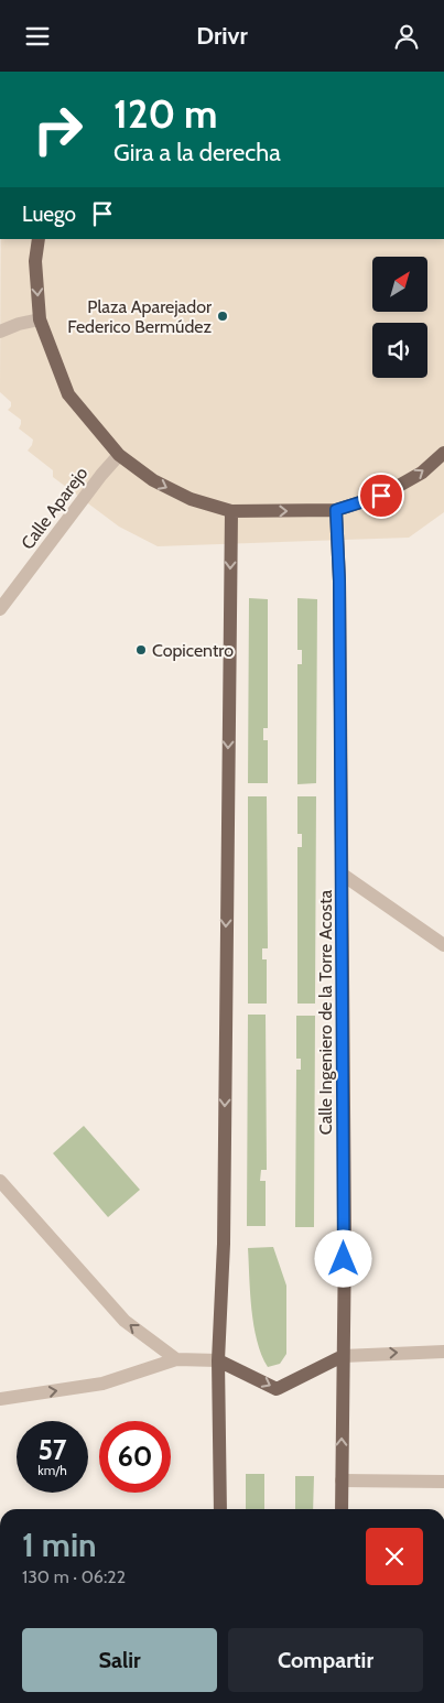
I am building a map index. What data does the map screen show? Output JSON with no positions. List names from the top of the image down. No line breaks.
{"streets":{"main road":["Calle Ingeniero de la Torre Acosta"],"street":["Calle Aparejo"]},"places":["Plaza Aparejador Federico Bermúdez","Copicentro"],"north":"top right","page":{"header":"Drivr","turn":["120 m","Gira a la derecha"],"then":"Luego","speed":"57 km/h","limit":"60","heading":["1 min","130 m · 06:22"],"buttons":["Salir","Compartir"]}}
